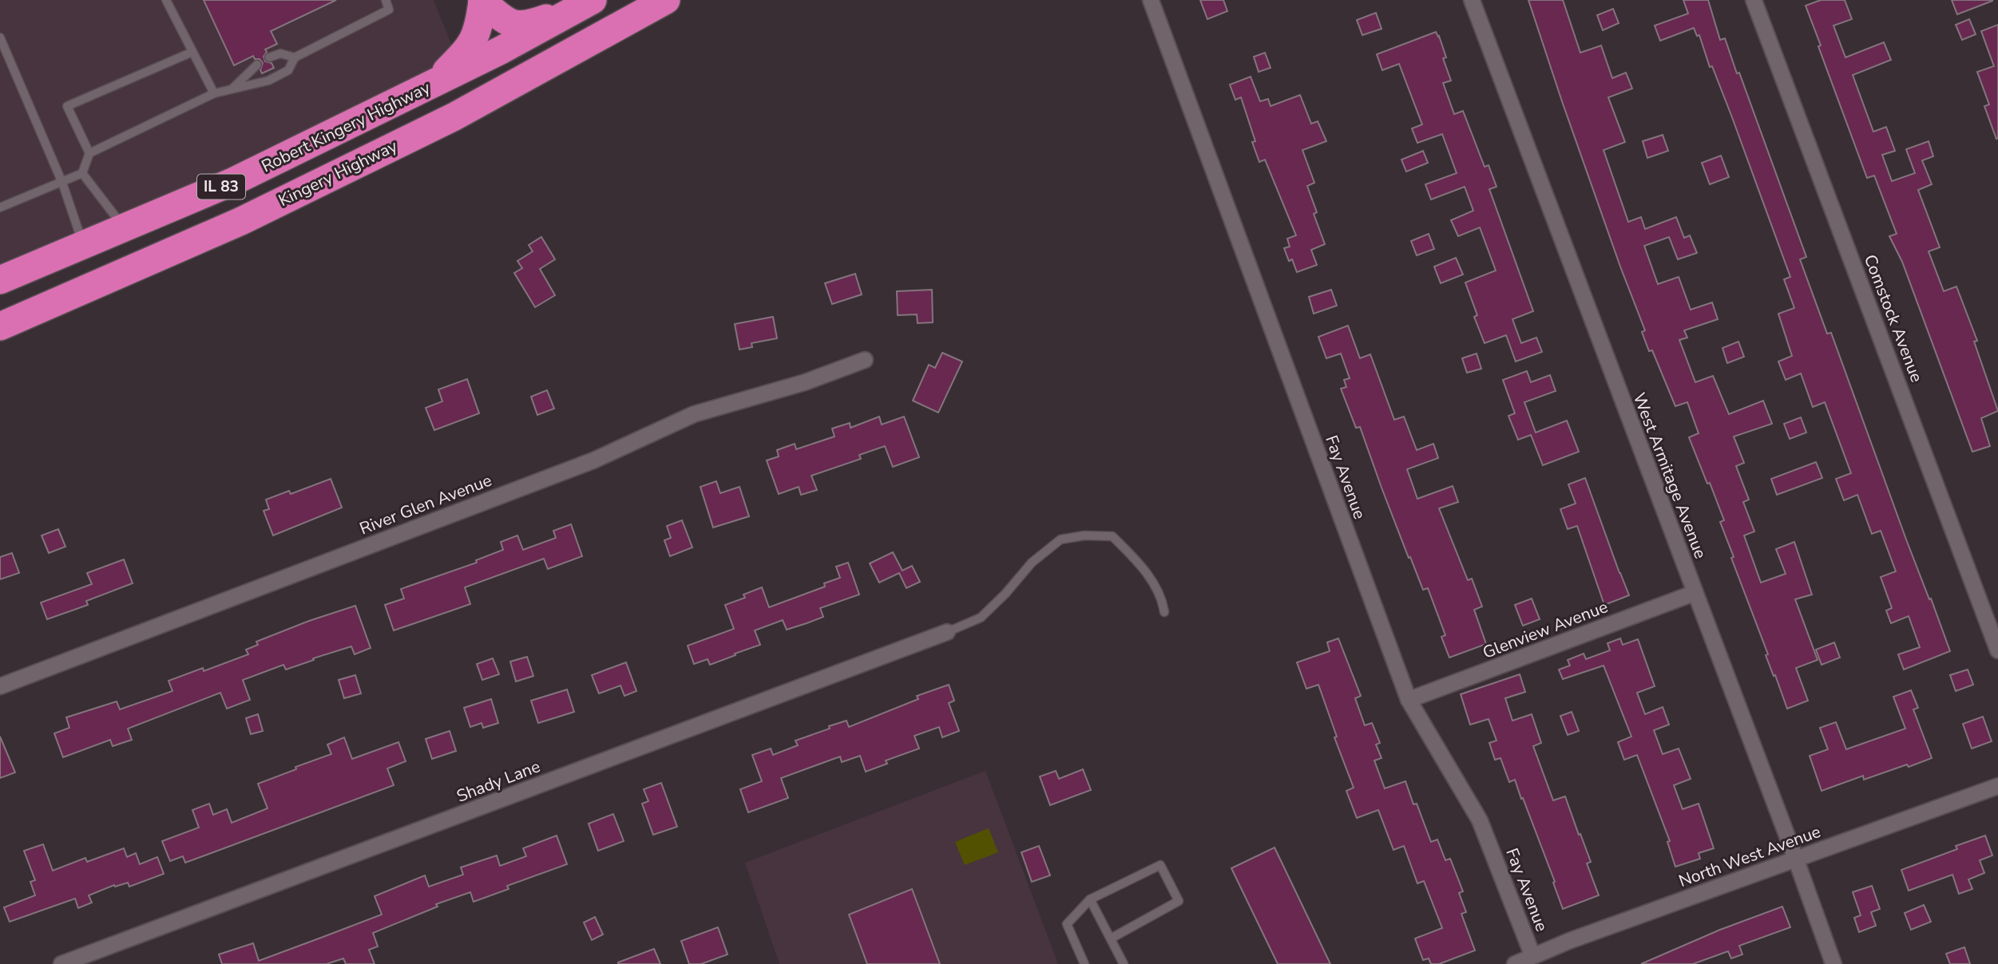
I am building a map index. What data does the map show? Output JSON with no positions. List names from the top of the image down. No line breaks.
{"streets":{"highway":["Robert Kingery Highway","Kingery Highway","IL 83"],"street":["Comstock Avenue","West Armitage Avenue","Fay Avenue","River Glen Avenue","Glenview Avenue","Shady Lane","North West Avenue"]},"crossings":[["West Armitage Avenue","Glenview Avenue"],["West Armitage Avenue","North West Avenue"],["Fay Avenue","Glenview Avenue"],["Fay Avenue","North West Avenue"]]}
